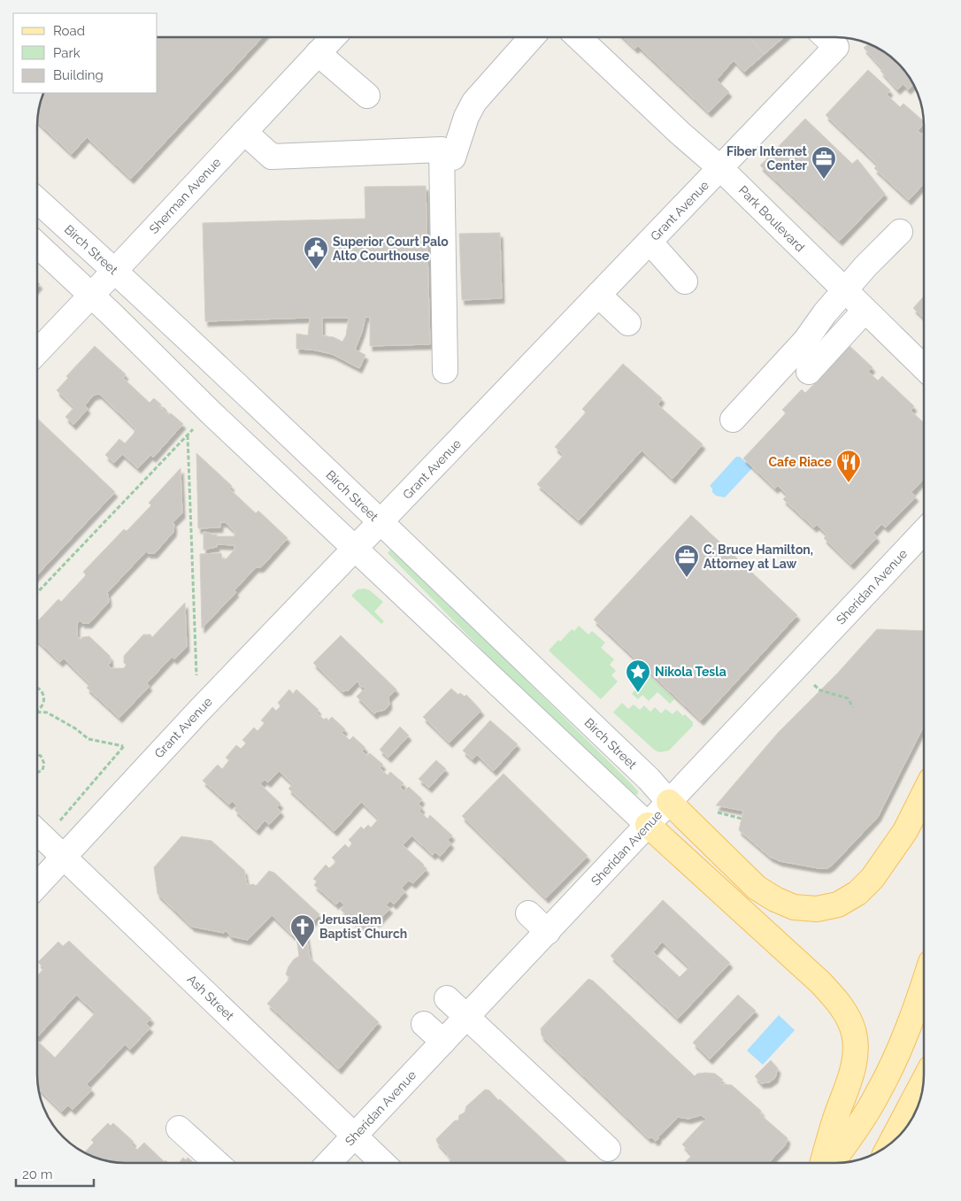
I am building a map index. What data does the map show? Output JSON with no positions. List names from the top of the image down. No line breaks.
{"streets":{"street":["Sherman Avenue","Grant Avenue","Park Boulevard","Birch Street","Sheridan Avenue","Ash Street"]},"crossings":[["Sherman Avenue","Birch Street"],["Grant Avenue","Park Boulevard"],["Grant Avenue","Birch Street"],["Grant Avenue","Ash Street"],["Birch Street","Sheridan Avenue"],["Sheridan Avenue","Ash Street"]],"places":{"office":["Fiber Internet Center","C. Bruce Hamilton, Attorney at Law"],"public building":["Superior Court Palo Alto Courthouse"],"restaurant":["Cafe Riace"],"place":["Nikola Tesla"],"church":["Jerusalem Baptist Church"]},"legend":["Road","Park","Building"],"scale_bar":"20 m"}
